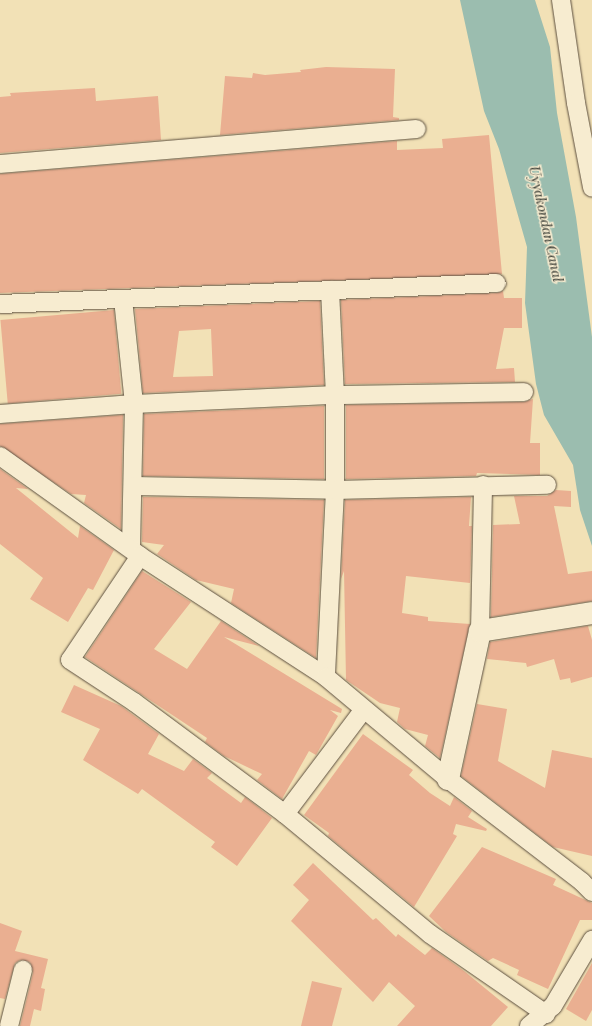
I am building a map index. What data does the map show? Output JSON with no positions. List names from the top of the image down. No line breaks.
{"water":["Uyyakondan Canal"]}
